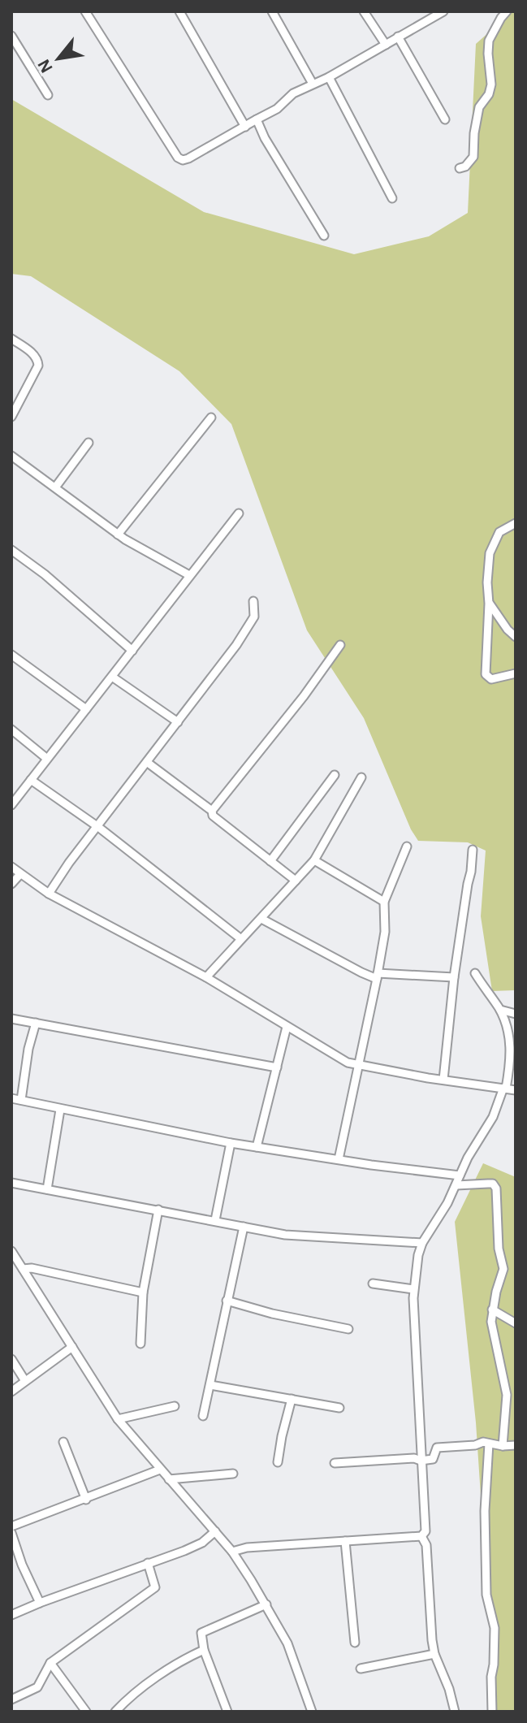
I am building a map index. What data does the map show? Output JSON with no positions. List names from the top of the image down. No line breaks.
{"north":"bottom left"}
